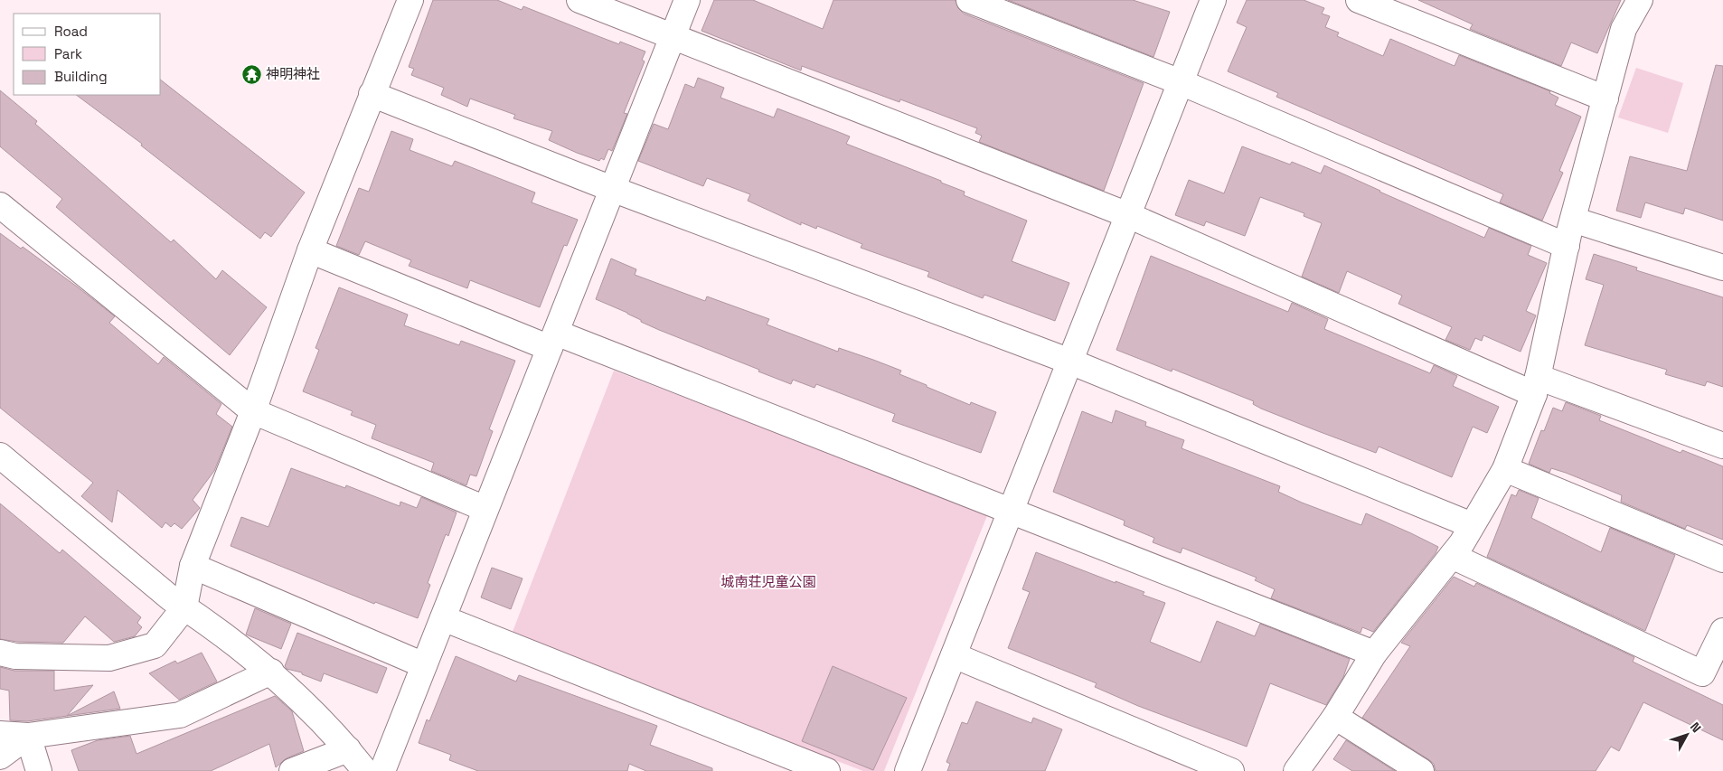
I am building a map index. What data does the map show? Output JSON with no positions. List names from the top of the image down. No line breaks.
{"parks":["城南荘児童公園"],"places":{"temple":["神明神社"]},"legend":["Road","Park","Building"],"north":"top right"}
